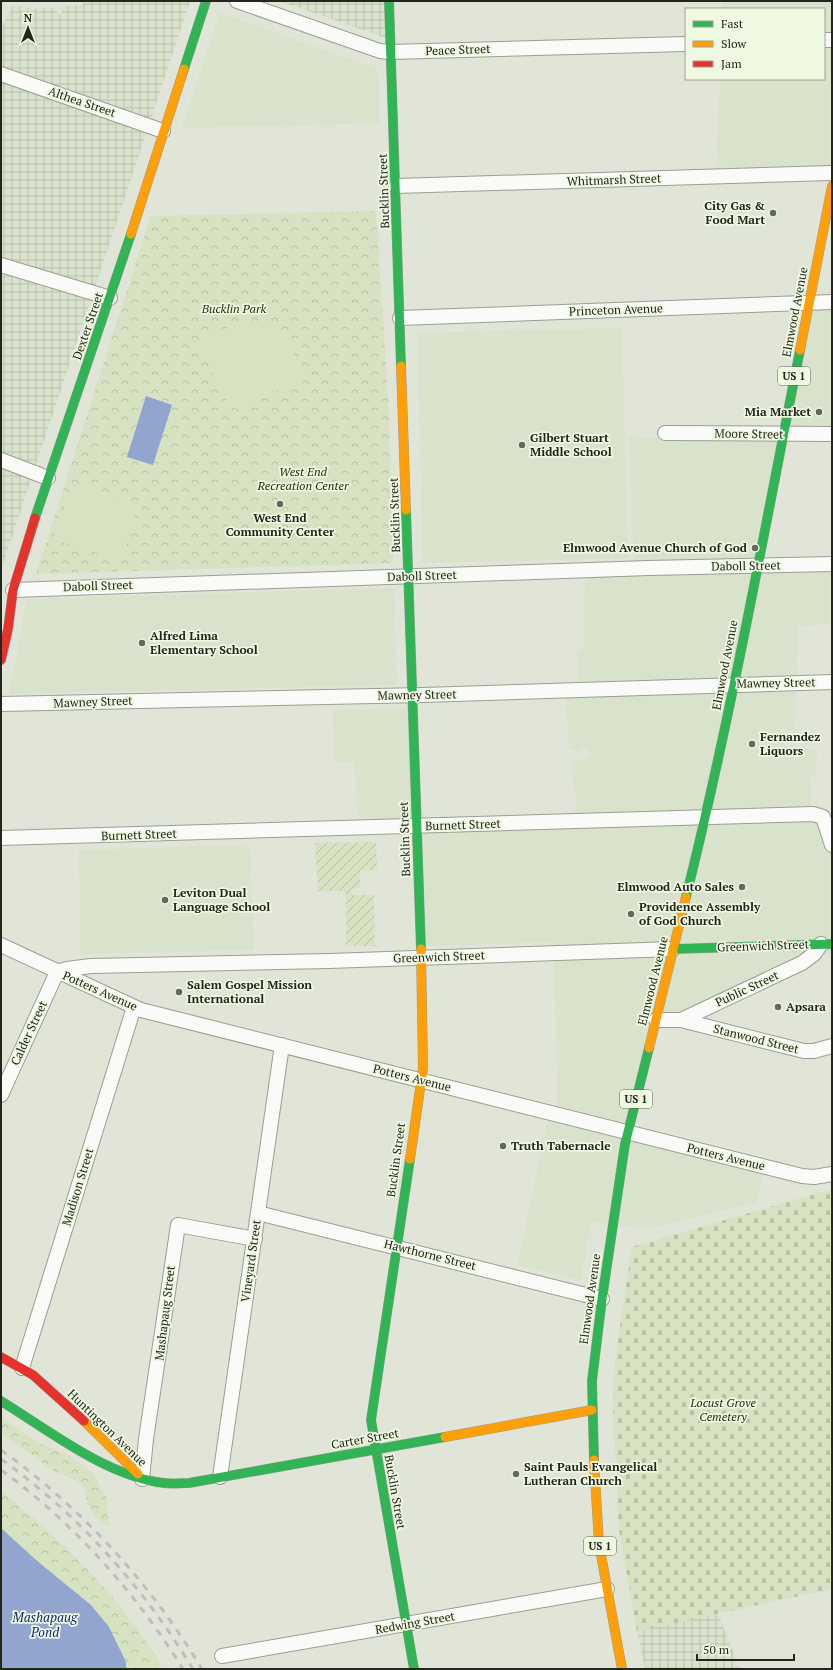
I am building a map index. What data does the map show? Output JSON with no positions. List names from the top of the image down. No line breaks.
{"streets":{"main road":["Bucklin Street","Elmwood Avenue","Dexter Street","US 1","Greenwich Street","Huntington Avenue","Carter Street"],"street":["Peace Street","Althea Street","Whitmarsh Street","Princeton Avenue","Moore Street","Daboll Street","Mawney Street","Burnett Street","Public Street","Potters Avenue","Calder Street","Stanwood Street","Madison Street","Hawthorne Street","Vineyard Street","Mashapaug Street","Redwing Street"]},"crossings":[["Peace Street","Bucklin Street"],["Althea Street","Dexter Street"],["Whitmarsh Street","Bucklin Street"],["Bucklin Street","Princeton Avenue"],["Bucklin Street","Daboll Street"],["Bucklin Street","Mawney Street"],["Bucklin Street","Burnett Street"],["Bucklin Street","Greenwich Street"],["Bucklin Street","Potters Avenue"],["Bucklin Street","Hawthorne Street"],["Bucklin Street","Carter Street"],["Bucklin Street","Redwing Street"],["Princeton Avenue","Elmwood Avenue"],["Elmwood Avenue","Moore Street"],["Elmwood Avenue","Daboll Street"],["Elmwood Avenue","Mawney Street"],["Elmwood Avenue","Burnett Street"],["Elmwood Avenue","Greenwich Street"],["Elmwood Avenue","Public Street"],["Elmwood Avenue","Potters Avenue"],["Elmwood Avenue","Hawthorne Street"],["Elmwood Avenue","Carter Street"],["Elmwood Avenue","Redwing Street"],["Dexter Street","Daboll Street"],["Greenwich Street","Public Street"],["Greenwich Street","Potters Avenue"],["Greenwich Street","Calder Street"],["Public Street","Stanwood Street"],["Potters Avenue","Calder Street"],["Potters Avenue","Madison Street"],["Potters Avenue","Vineyard Street"],["Madison Street","Huntington Avenue"],["Hawthorne Street","Vineyard Street"],["Vineyard Street","Mashapaug Street"],["Vineyard Street","Carter Street"],["Mashapaug Street","Huntington Avenue"],["Mashapaug Street","Carter Street"],["Huntington Avenue","Carter Street"]],"water":["Mashapaug Pond"],"parks":["Bucklin Park","West End Recreation Center","Locust Grove Cemetery"],"places":["City Gas & Food Mart","Mia Market","Gilbert Stuart Middle School","West End Community Center","Elmwood Avenue Church of God","Alfred Lima Elementary School","Fernandez Liquors","Elmwood Auto Sales","Leviton Dual Language School","Providence Assembly of God Church","Salem Gospel Mission International","Apsara","Truth Tabernacle","Saint Pauls Evangelical Lutheran Church"],"legend":["Fast","Slow","Jam"],"scale_bar":"50 m","north":"top"}
